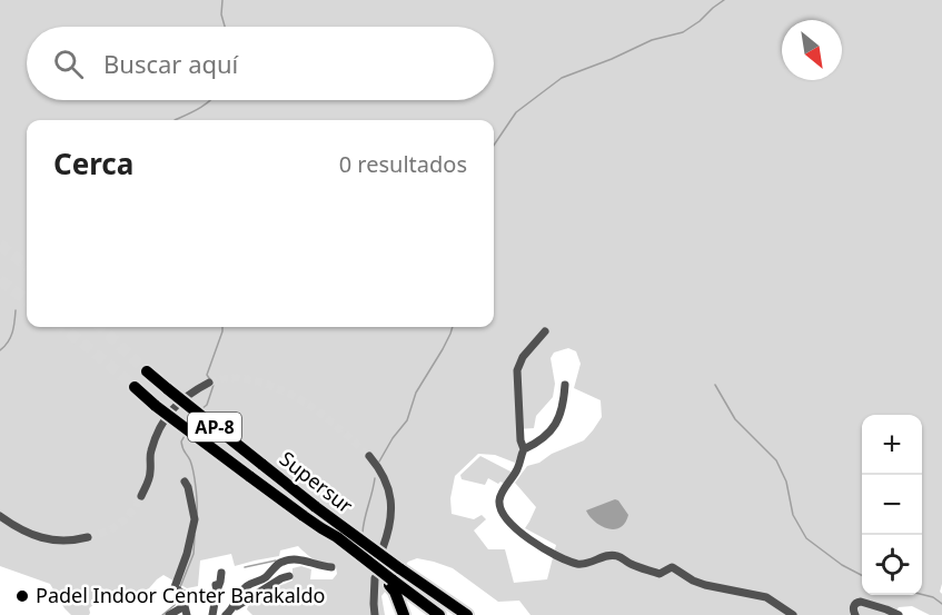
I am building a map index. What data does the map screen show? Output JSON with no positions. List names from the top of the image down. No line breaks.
{"streets":{"highway":["AP-8","Supersur"]},"crossings":[["AP-8","Supersur"]],"places":["Padel Indoor Center Barakaldo"],"north":"bottom right","page":{"search":"Buscar aquí","heading":["Cerca","0 resultados"],"map_buttons":["+","−"]}}
